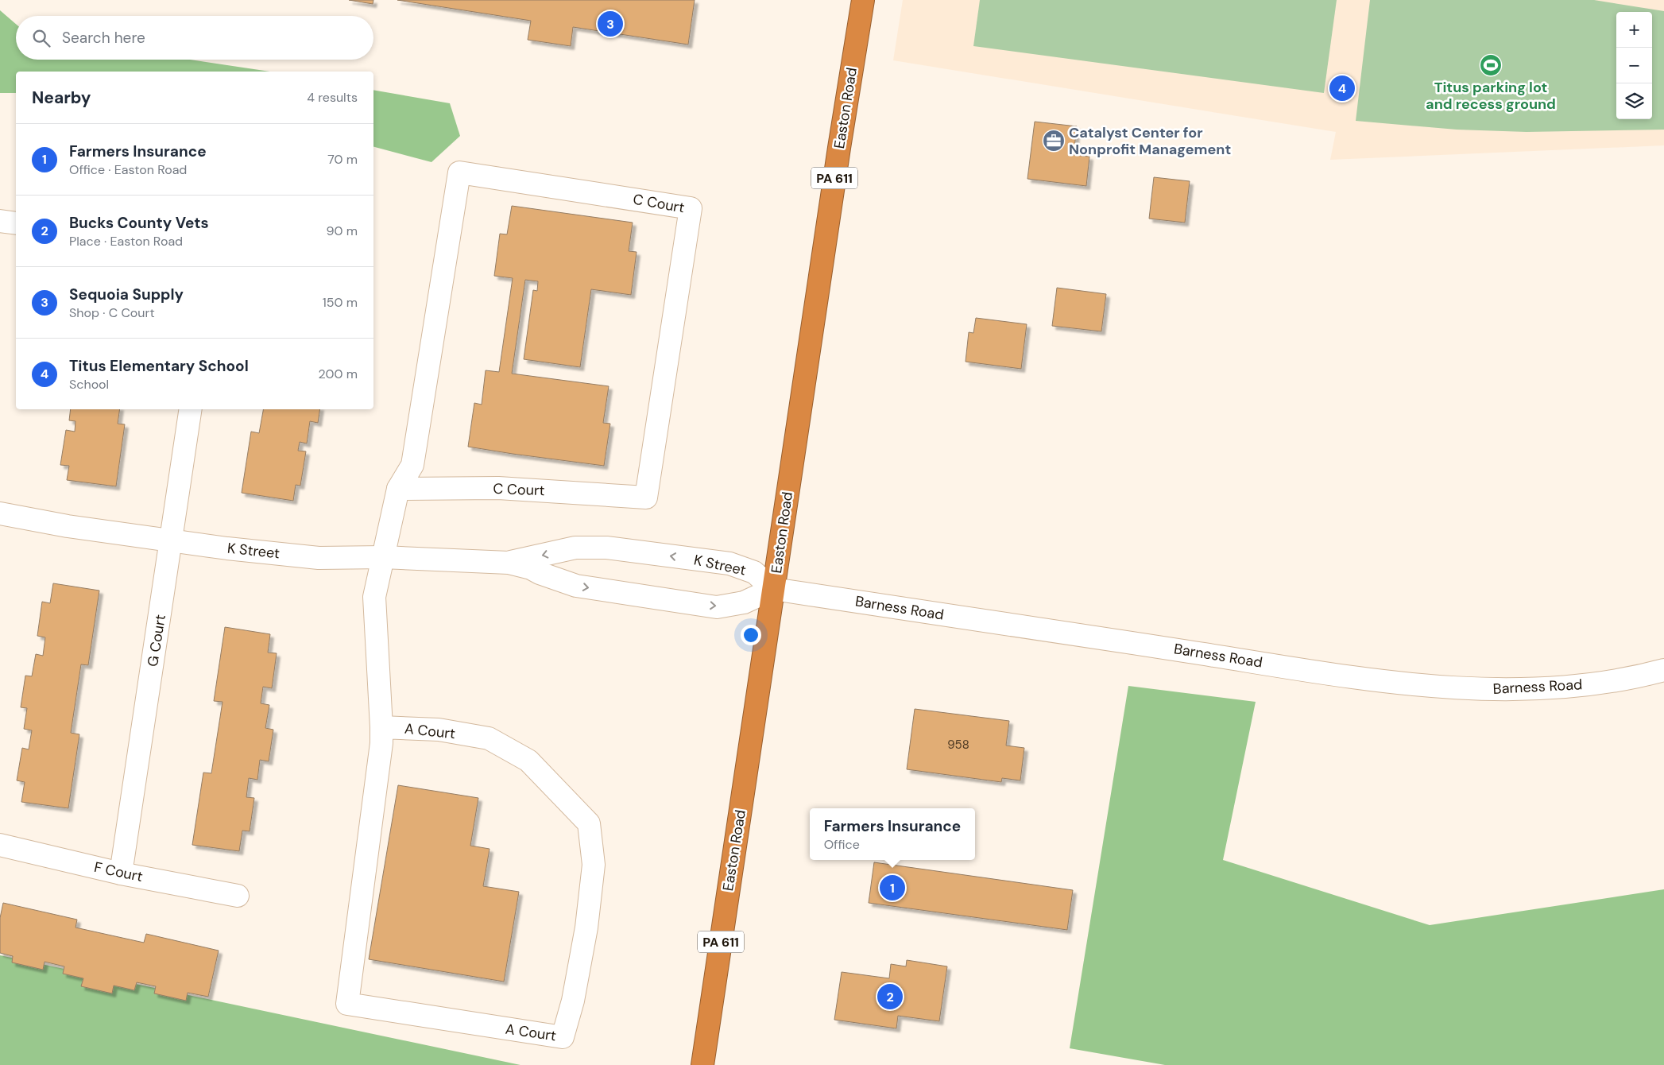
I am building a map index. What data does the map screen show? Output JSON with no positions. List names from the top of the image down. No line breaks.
{"streets":{"highway":["Easton Road","PA 611"],"street":["C Court","K Street","Barness Road","G Court","A Court","F Court"]},"crossings":[["Easton Road","K Street"],["Easton Road","Barness Road"],["C Court","K Street"],["C Court","A Court"],["K Street","Barness Road"],["K Street","G Court"],["K Street","A Court"],["G Court","F Court"]],"places":{"sports":["Titus parking lot and recess ground"],"office":["Catalyst Center for Nonprofit Management"]},"house_numbers":["958"],"page":{"pins":["3","4","1","2"],"map_buttons":["+","−"],"search":"Search here","heading":["Nearby","4 results"],"list":[{"mark":"1","name":"Farmers Insurance","note":"Office · Easton Road","value":"70 m"},{"mark":"2","name":"Bucks County Vets","note":"Place · Easton Road","value":"90 m"},{"mark":"3","name":"Sequoia Supply","note":"Shop · C Court","value":"150 m"},{"mark":"4","name":"Titus Elementary School","note":"School","value":"200 m"}],"popup":["Farmers Insurance","Office"]}}
